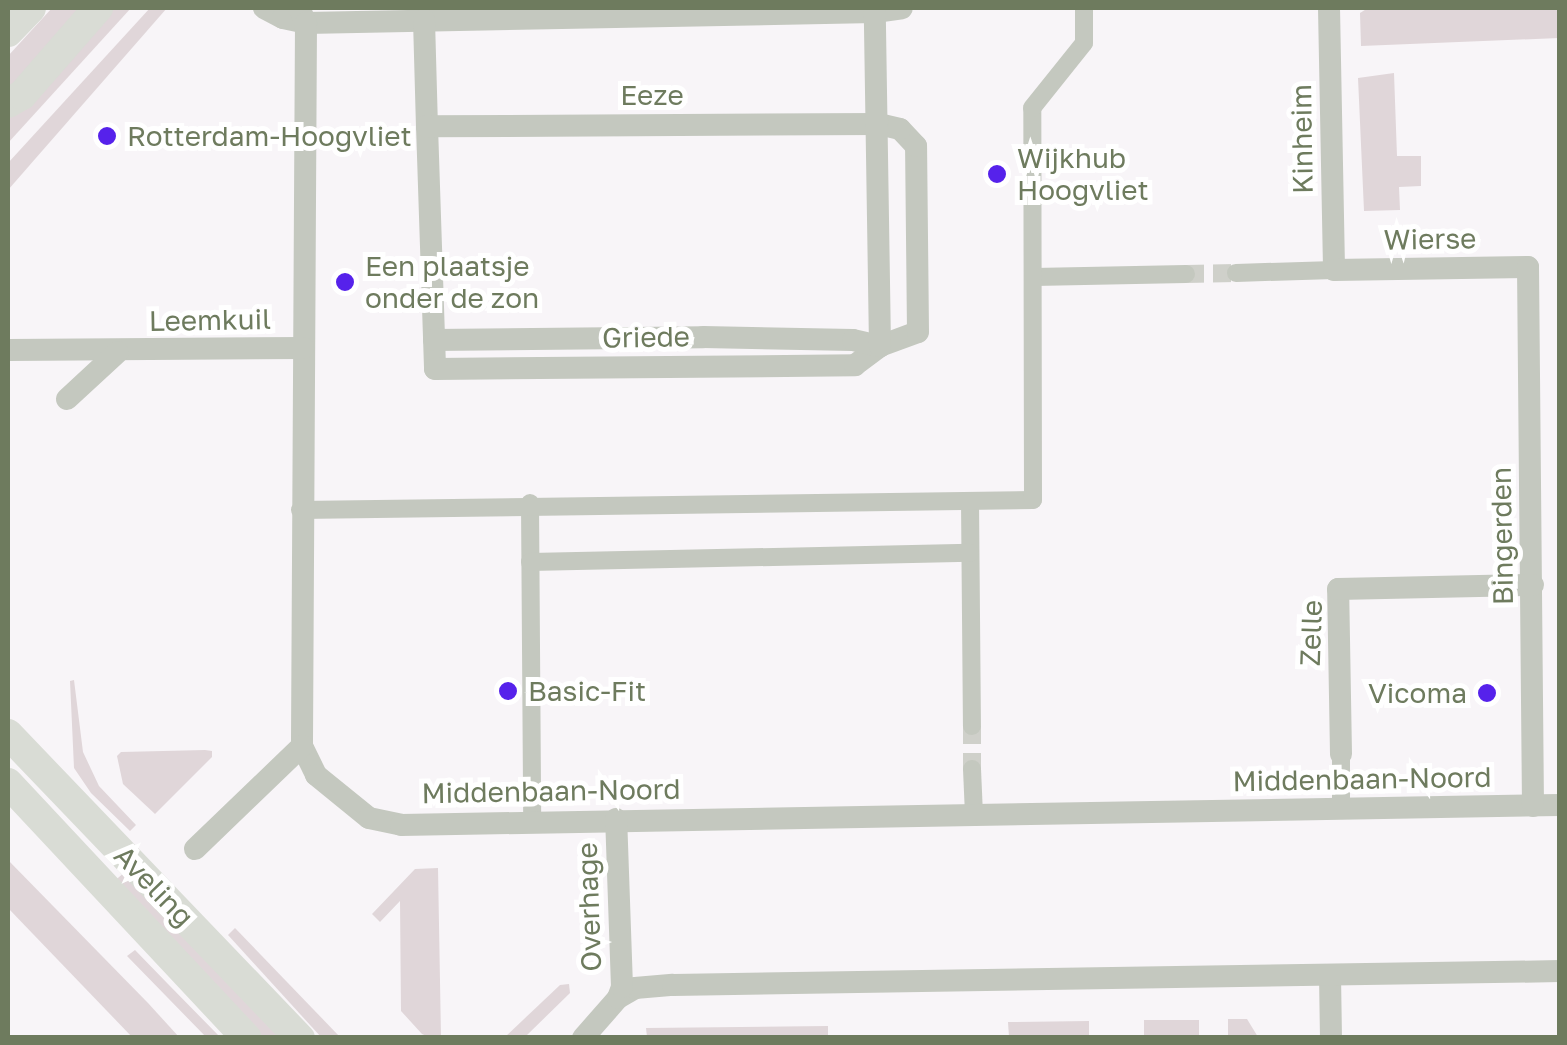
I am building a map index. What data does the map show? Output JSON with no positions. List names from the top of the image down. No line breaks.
{"streets":{"main road":["Aveling"],"street":["Eeze","Kinheim","Wierse","Leemkuil","Griede","Bingerden","Zelle","Middenbaan-Noord","Overhage"]},"crossings":[["Eeze","Griede"],["Kinheim","Wierse"],["Wierse","Bingerden"],["Bingerden","Zelle"],["Bingerden","Middenbaan-Noord"],["Zelle","Middenbaan-Noord"],["Middenbaan-Noord","Overhage"]],"places":["Rotterdam-Hoogvliet","Wijkhub Hoogvliet","Een plaatsje onder de zon","Basic-Fit","Vicoma"]}
